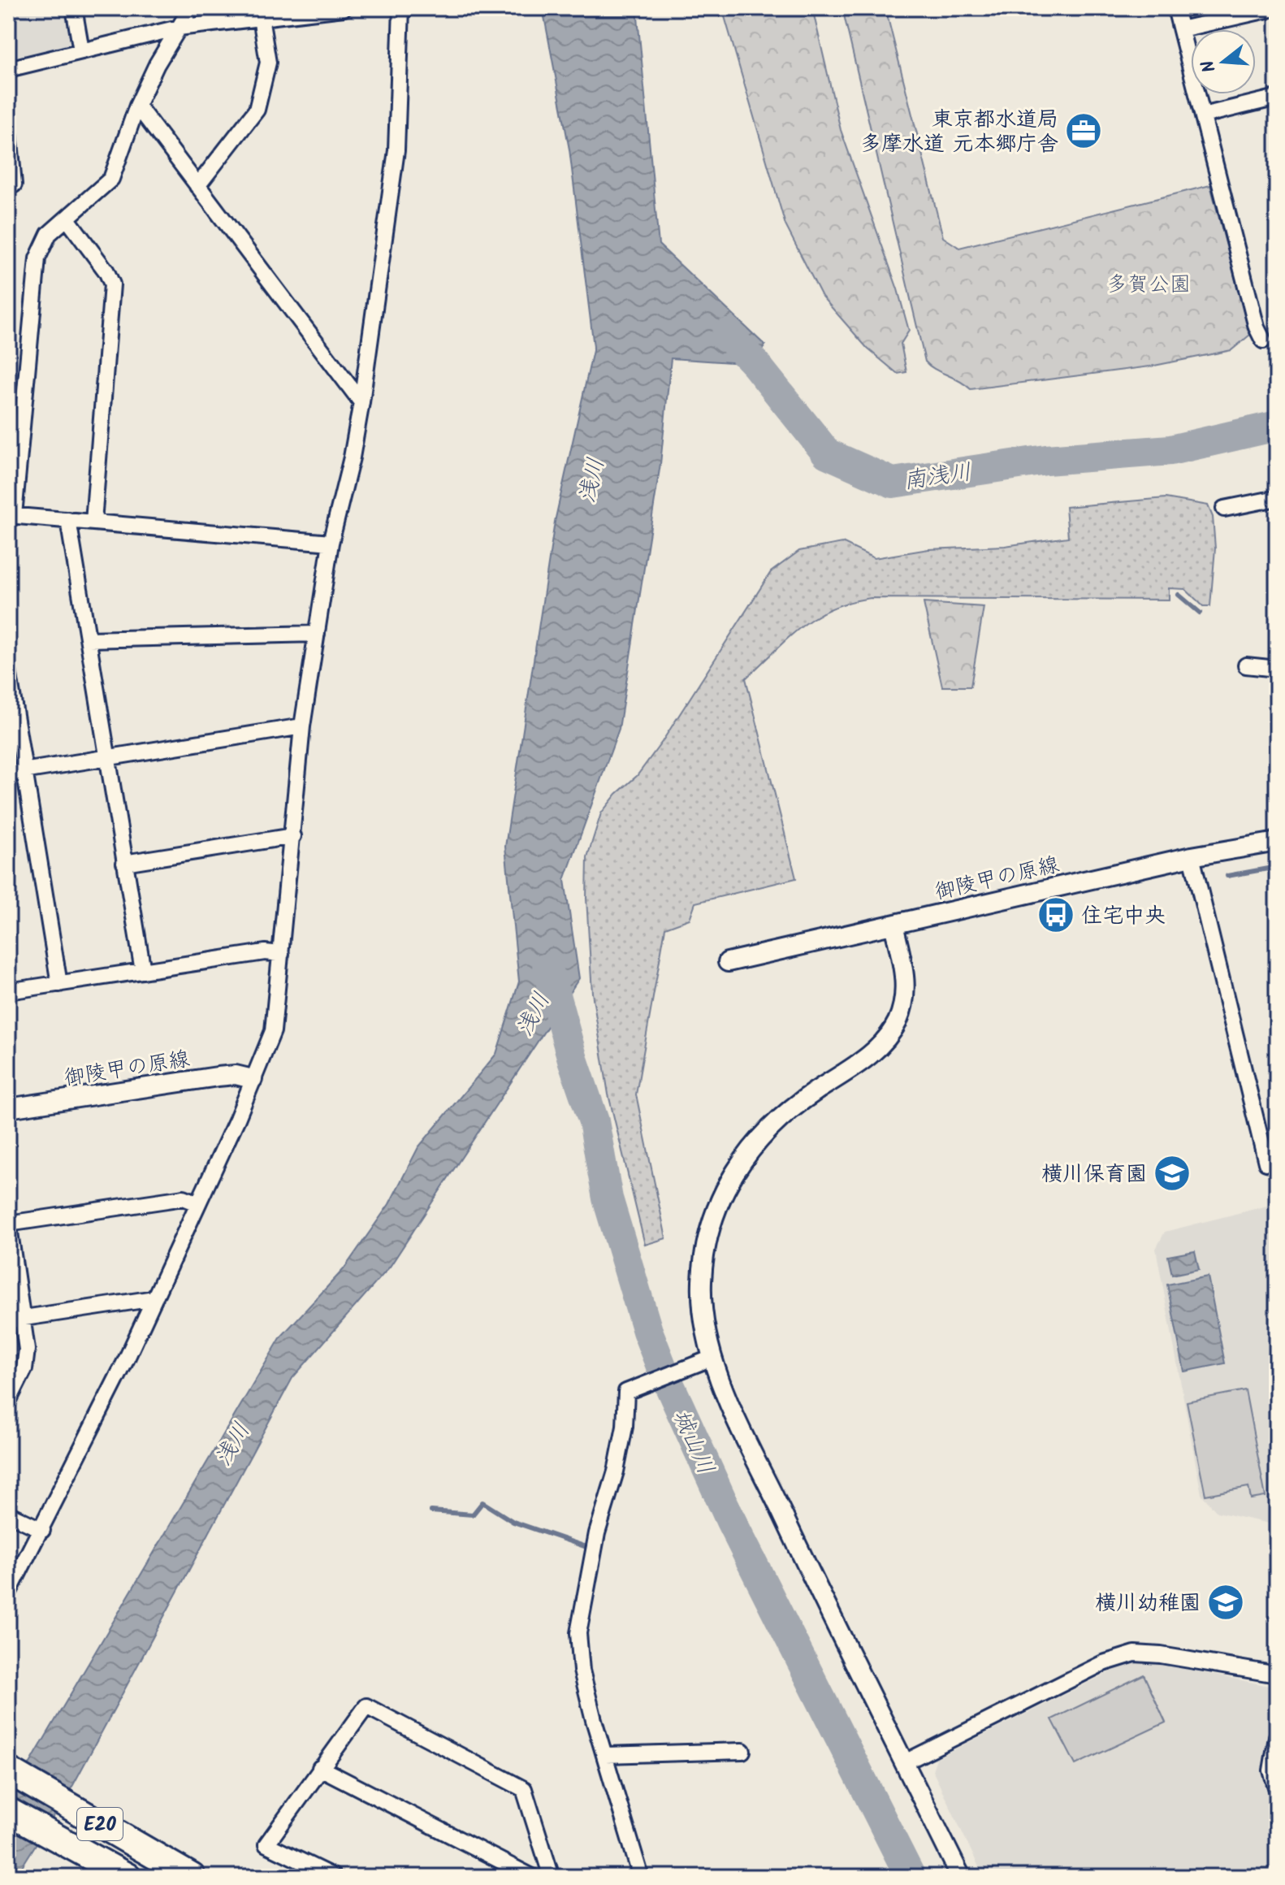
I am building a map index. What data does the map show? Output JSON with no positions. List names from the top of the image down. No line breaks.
{"streets":{"highway":["E20"],"street":["御陵甲の原線"]},"water":["南浅川","浅川","城山川"],"parks":["多賀公園"],"places":{"office":["東京都水道局 多摩水道 元本郷庁舎"],"bus stop":["住宅中央"],"school or university":["横川保育園","横川幼稚園"]},"north":"left"}
